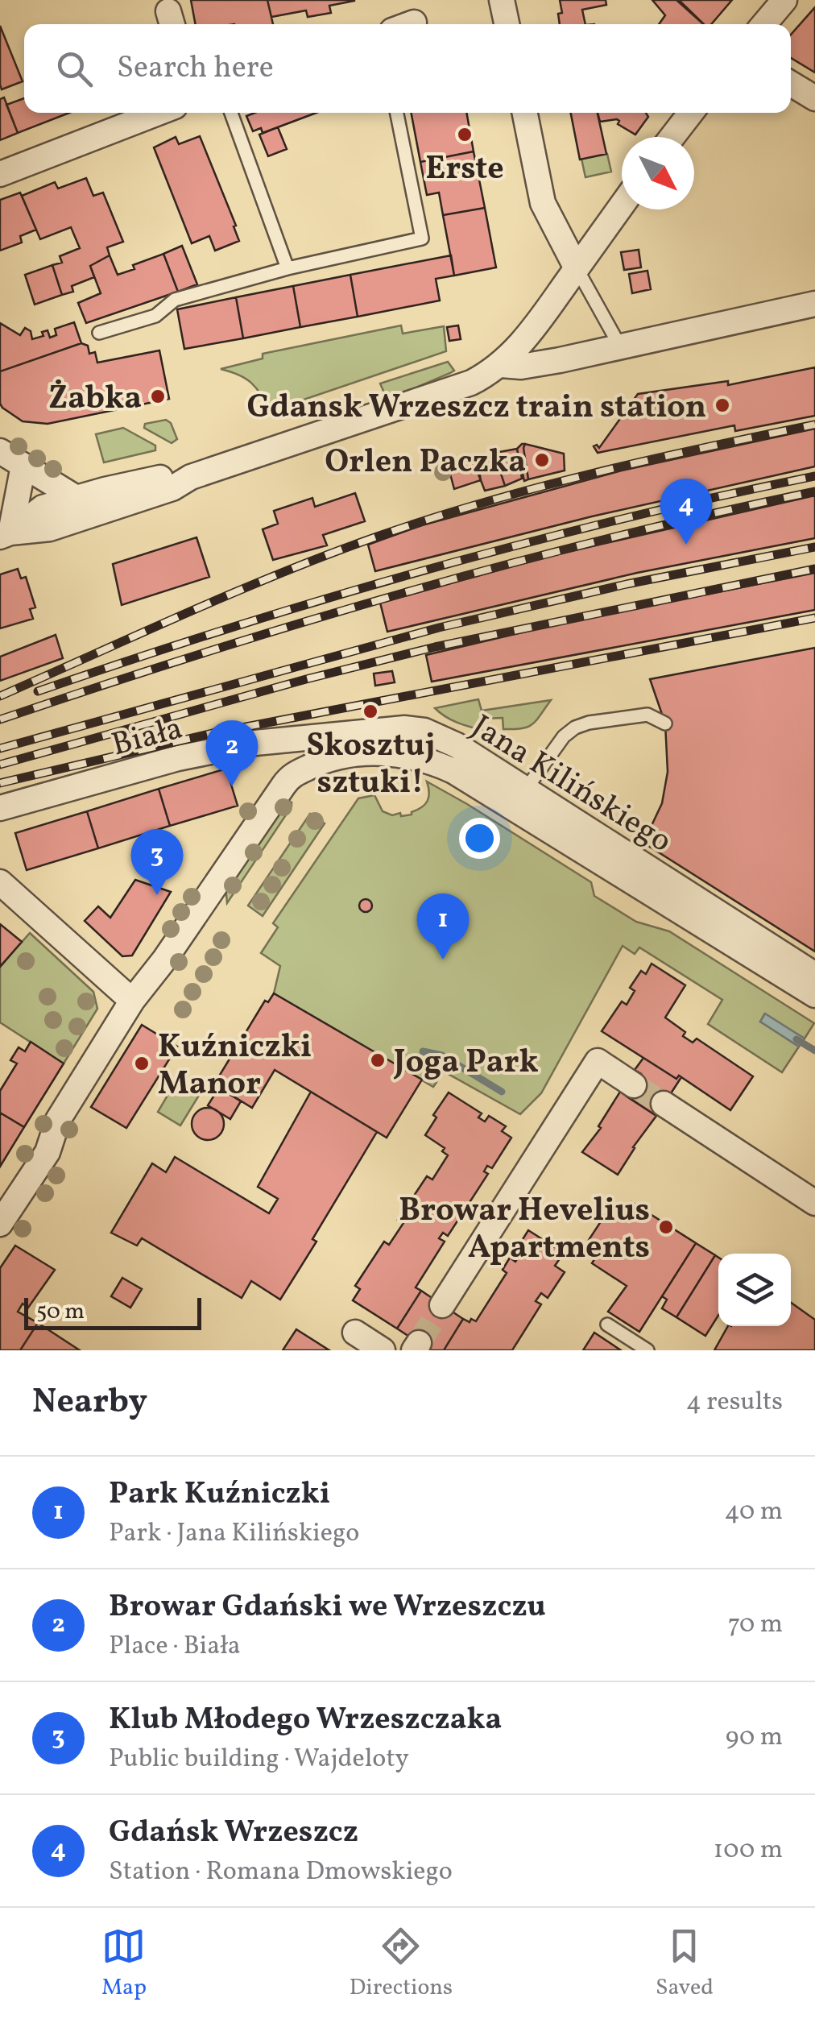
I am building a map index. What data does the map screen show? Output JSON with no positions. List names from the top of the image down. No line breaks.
{"streets":{"street":["Biała","Jana Kilińskiego"]},"crossings":[["Biała","Jana Kilińskiego"]],"places":["Erste","Żabka","Gdansk Wrzeszcz train station","Orlen Paczka","Skosztuj sztuki!","Joga Park","Kuźniczki Manor","Browar Hevelius Apartments"],"scale_bar":"50 m","north":"bottom right","page":{"search":"Search here","pins":["4","2","3","1"],"scale":"50 m","heading":["Nearby","4 results"],"list":[{"mark":"1","name":"Park Kuźniczki","note":"Park · Jana Kilińskiego","value":"40 m"},{"mark":"2","name":"Browar Gdański we Wrzeszczu","note":"Place · Biała","value":"70 m"},{"mark":"3","name":"Klub Młodego Wrzeszczaka","note":"Public building · Wajdeloty","value":"90 m"},{"mark":"4","name":"Gdańsk Wrzeszcz","note":"Station · Romana Dmowskiego","value":"100 m"}],"nav":["Map","Directions","Saved"]}}
